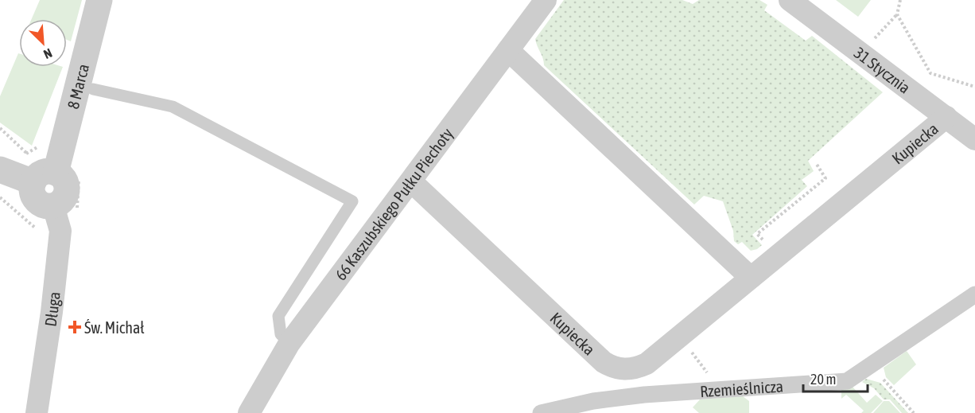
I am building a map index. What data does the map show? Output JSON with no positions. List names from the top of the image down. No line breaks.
{"streets":{"street":["31 Stycznia","8 Marca","Kupiecka","66 Kaszubskiego Pułku Piechoty","Długa","Rzemieślnicza"]},"crossings":[["31 Stycznia","Kupiecka"],["Kupiecka","66 Kaszubskiego Pułku Piechoty"]],"places":{"health":["Św. Michał"]},"scale_bar":"20 m","north":"bottom right"}
